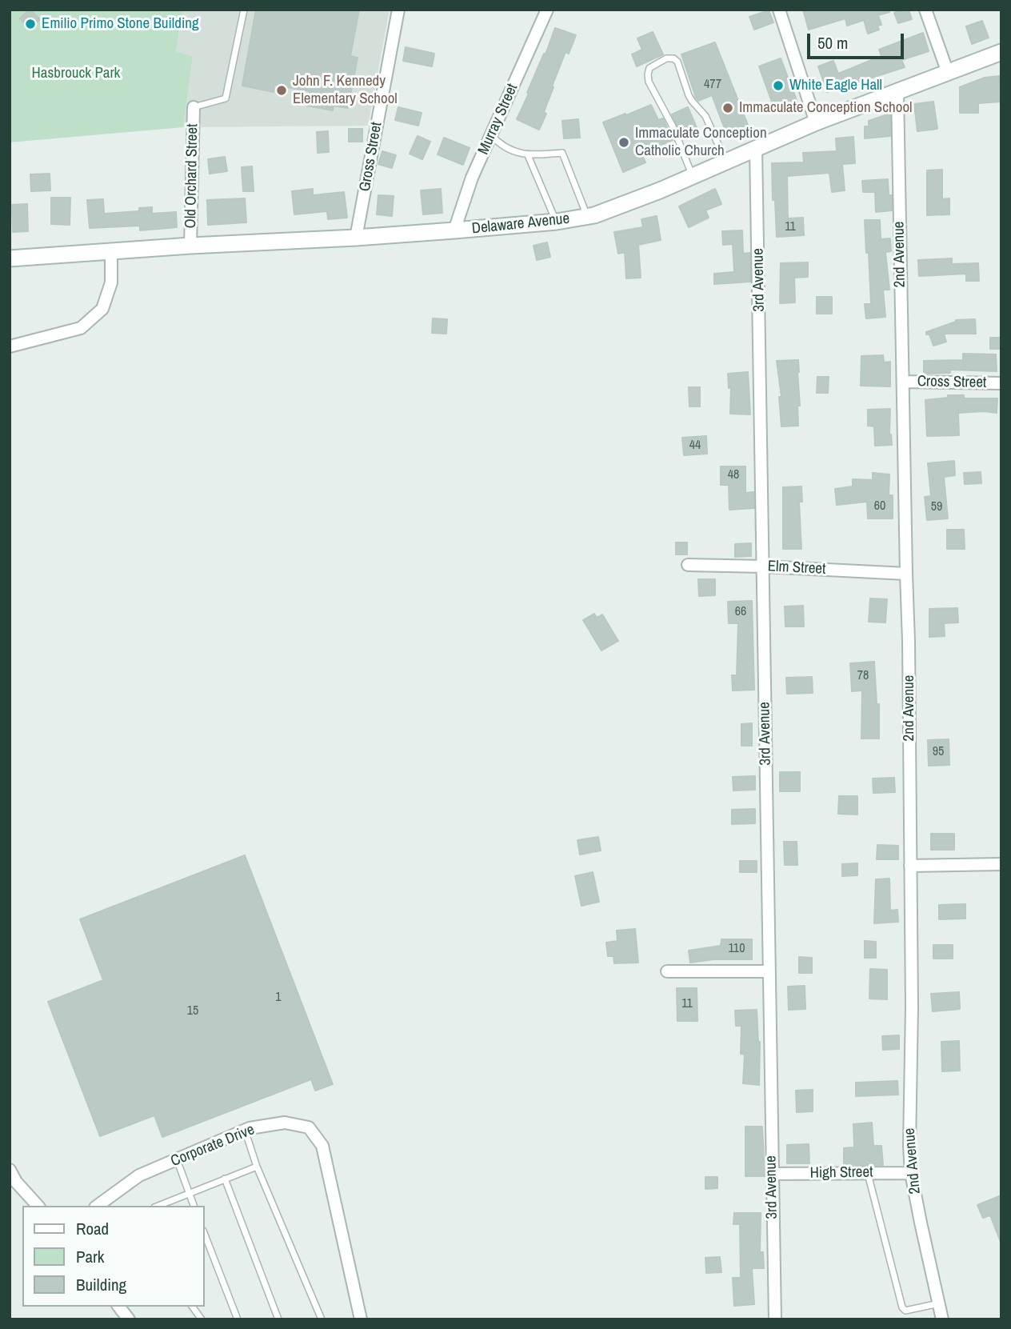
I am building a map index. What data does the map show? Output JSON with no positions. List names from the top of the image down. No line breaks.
{"streets":{"street":["Murray Street","Gross Street","Old Orchard Street","Delaware Avenue","2nd Avenue","3rd Avenue","Cross Street","Elm Street","Corporate Drive","High Street"]},"crossings":[["Murray Street","Delaware Avenue"],["Gross Street","Delaware Avenue"],["Old Orchard Street","Delaware Avenue"],["Delaware Avenue","2nd Avenue"],["Delaware Avenue","3rd Avenue"],["2nd Avenue","Cross Street"],["2nd Avenue","Elm Street"],["2nd Avenue","High Street"],["3rd Avenue","Elm Street"],["3rd Avenue","High Street"]],"parks":["Hasbrouck Park"],"places":["Emilio Primo Stone Building","White Eagle Hall","John F. Kennedy Elementary School","Immaculate Conception School","Immaculate Conception Catholic Church"],"house_numbers":["477","11","44","48","60","59","66","78","95","110","1","11","15"],"legend":["Road","Park","Building"],"scale_bar":"50 m"}
